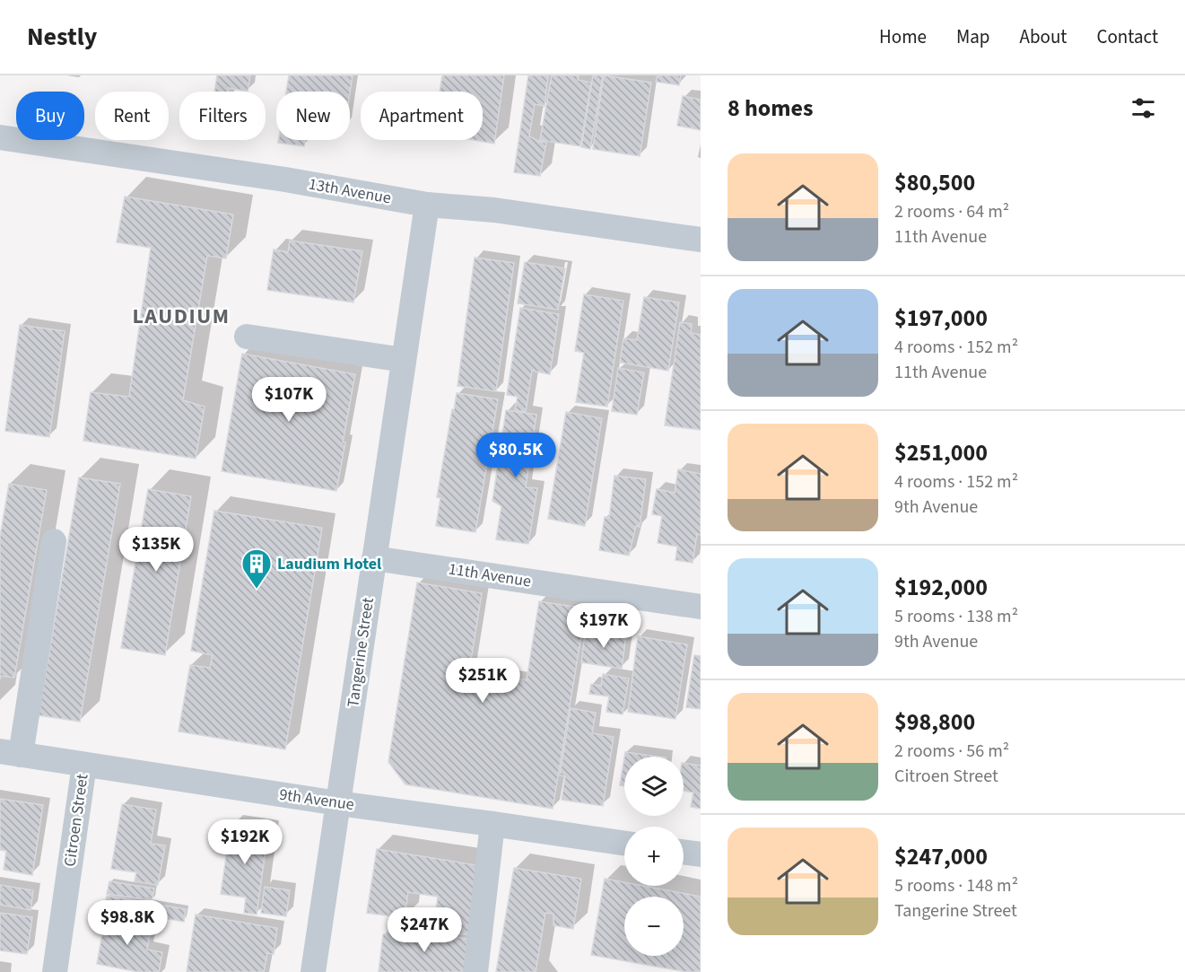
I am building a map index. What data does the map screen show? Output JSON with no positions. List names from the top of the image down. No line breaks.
{"streets":{"street":["13th Avenue","11th Avenue","Tangerine Street","9th Avenue","Citroen Street"]},"crossings":[["13th Avenue","Tangerine Street"],["11th Avenue","Tangerine Street"],["Tangerine Street","9th Avenue"],["9th Avenue","Citroen Street"]],"districts":["LAUDIUM"],"places":{"building":["Laudium Hotel"]},"page":{"header":"Nestly","nav":["Home","Map","About","Contact"],"heading":"8 homes","chip":["Buy","Rent","Filters","New","Apartment"],"list":[{"name":"$80,500","note":"2 rooms · 64 m² · 11th Avenue"},{"name":"$197,000","note":"4 rooms · 152 m² · 11th Avenue"},{"name":"$251,000","note":"4 rooms · 152 m² · 9th Avenue"},{"name":"$192,000","note":"5 rooms · 138 m² · 9th Avenue"},{"name":"$98,800","note":"2 rooms · 56 m² · Citroen Street"},{"name":"$247,000","note":"5 rooms · 148 m² · Tangerine Street"}],"price":["$107K","$80.5K","$135K","$197K","$251K","$192K","$98.8K","$247K"],"map_buttons":["+","−"]}}
